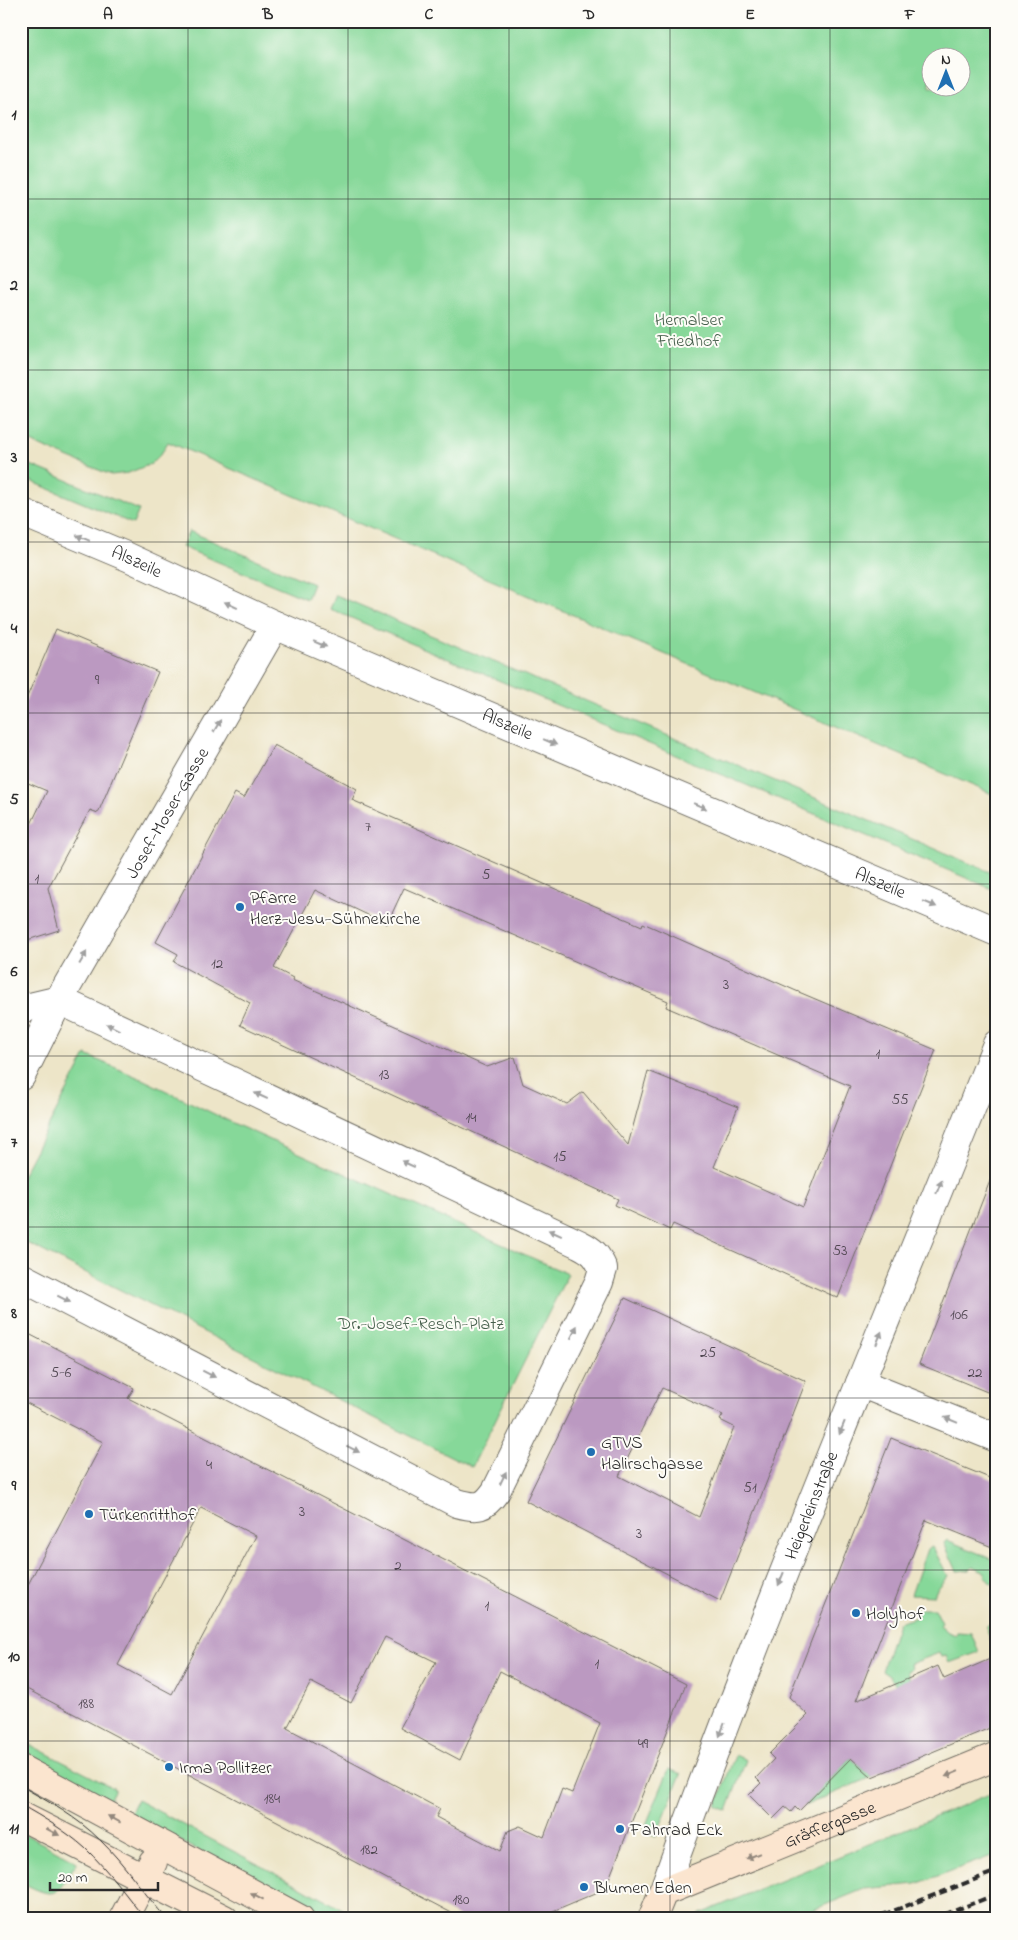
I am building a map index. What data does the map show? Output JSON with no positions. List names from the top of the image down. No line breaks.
{"streets":{"main road":["Heigerleinstraße","Gräffergasse"],"street":["Alszeile","Josef-Moser-Gasse"]},"crossings":[["Alszeile","Josef-Moser-Gasse"],["Heigerleinstraße","Gräffergasse"]],"one_way":["Josef-Moser-Gasse","Gräffergasse"],"parks":["Hernalser Friedhof","Dr.-Josef-Resch-Platz"],"places":["Pfarre Herz-Jesu-Sühnekirche","GTVS Halirschgasse","Türkenritthof","Holyhof","Irma Pollitzer","Fahrrad Eck","Blumen Eden"],"house_numbers":["9","7","5","1","12","3","1","13","55","14","15","53","106","25","5-6","22","4","51","3","3","2","1","1","188","49","184","182","180"],"scale_bar":"20 m","north":"top","grid":{"columns":["A","B","C","D","E","F"],"rows":["1","2","3","4","5","6","7","8","9","10","11"]}}
